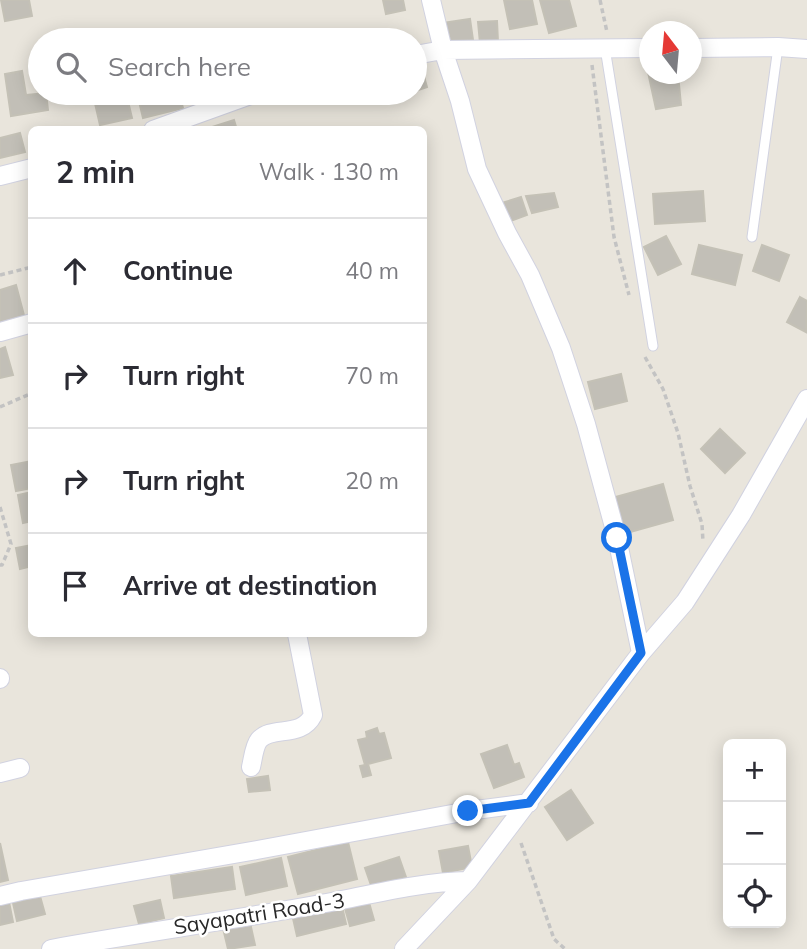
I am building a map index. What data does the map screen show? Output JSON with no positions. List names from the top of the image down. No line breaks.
{"streets":{"street":["Sayapatri Road-3"]},"north":"top","page":{"search":"Search here","heading":["2 min","Walk · 130 m"],"list":[["Continue","40 m"],["Turn right","70 m"],["Turn right","20 m"],"Arrive at destination"],"map_buttons":["+","−"]}}
